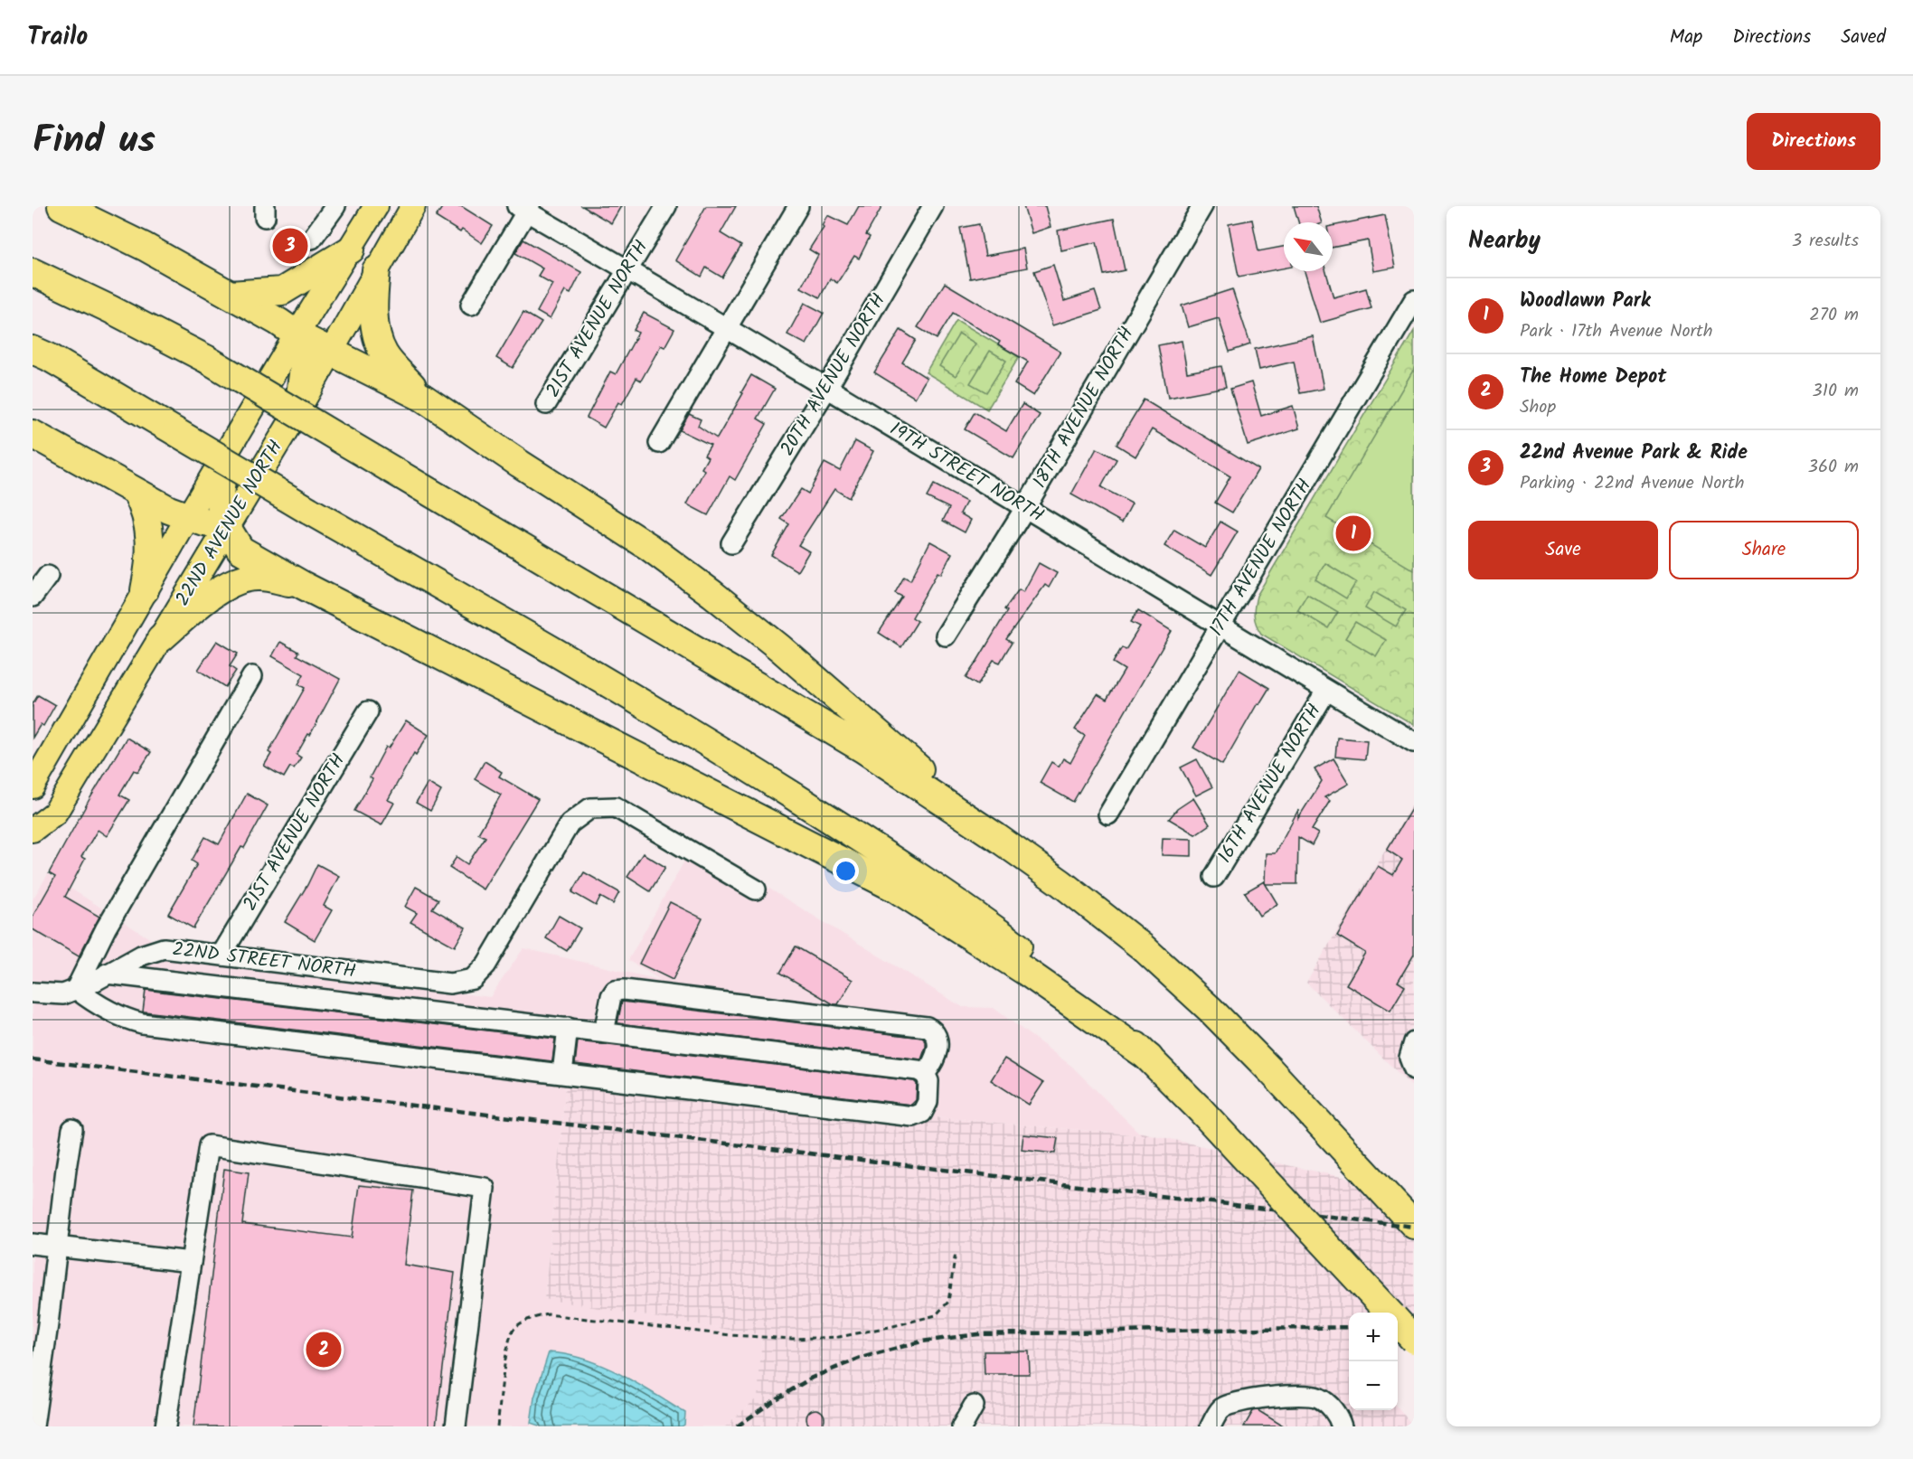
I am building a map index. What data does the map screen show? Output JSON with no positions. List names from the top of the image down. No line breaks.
{"streets":{"main road":["22ND AVENUE NORTH"],"street":["21ST AVENUE NORTH","20TH AVENUE NORTH","18TH AVENUE NORTH","19TH STREET NORTH","17TH AVENUE NORTH","16TH AVENUE NORTH","22ND STREET NORTH"]},"crossings":[["21ST AVENUE NORTH","19TH STREET NORTH"],["21ST AVENUE NORTH","22ND STREET NORTH"],["20TH AVENUE NORTH","19TH STREET NORTH"],["18TH AVENUE NORTH","19TH STREET NORTH"],["19TH STREET NORTH","17TH AVENUE NORTH"],["19TH STREET NORTH","16TH AVENUE NORTH"]],"north":"top left","page":{"header":"Trailo","nav":["Map","Directions","Saved"],"title":"Find us","buttons":["Directions",["Save","Share"]],"heading":["Nearby","3 results"],"pins":["3","1","2"],"list":[{"mark":"1","name":"Woodlawn Park","note":"Park · 17th Avenue North","value":"270 m"},{"mark":"2","name":"The Home Depot","note":"Shop","value":"310 m"},{"mark":"3","name":"22nd Avenue Park & Ride","note":"Parking · 22nd Avenue North","value":"360 m"}],"map_buttons":["+","−"]}}
